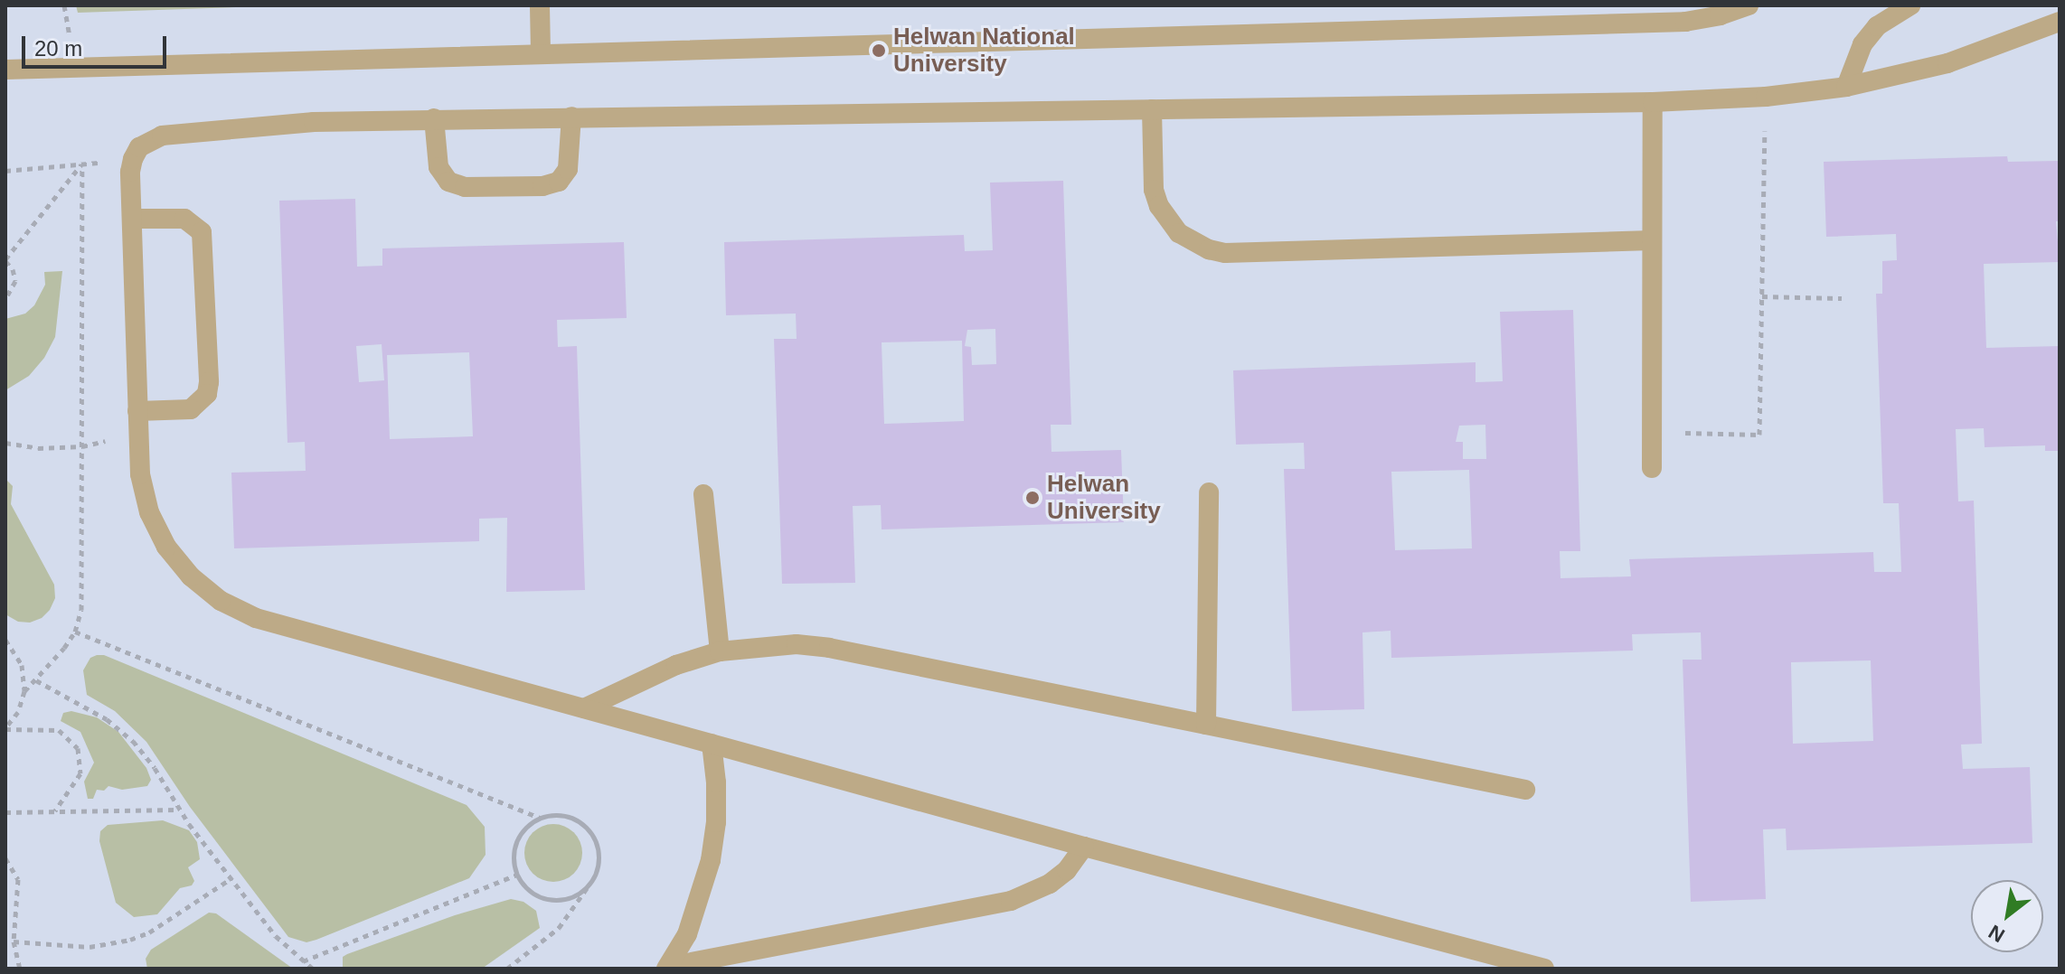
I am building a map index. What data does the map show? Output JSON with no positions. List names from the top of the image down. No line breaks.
{"places":["Helwan National University","Helwan University"],"scale_bar":"20 m","north":"bottom left"}
